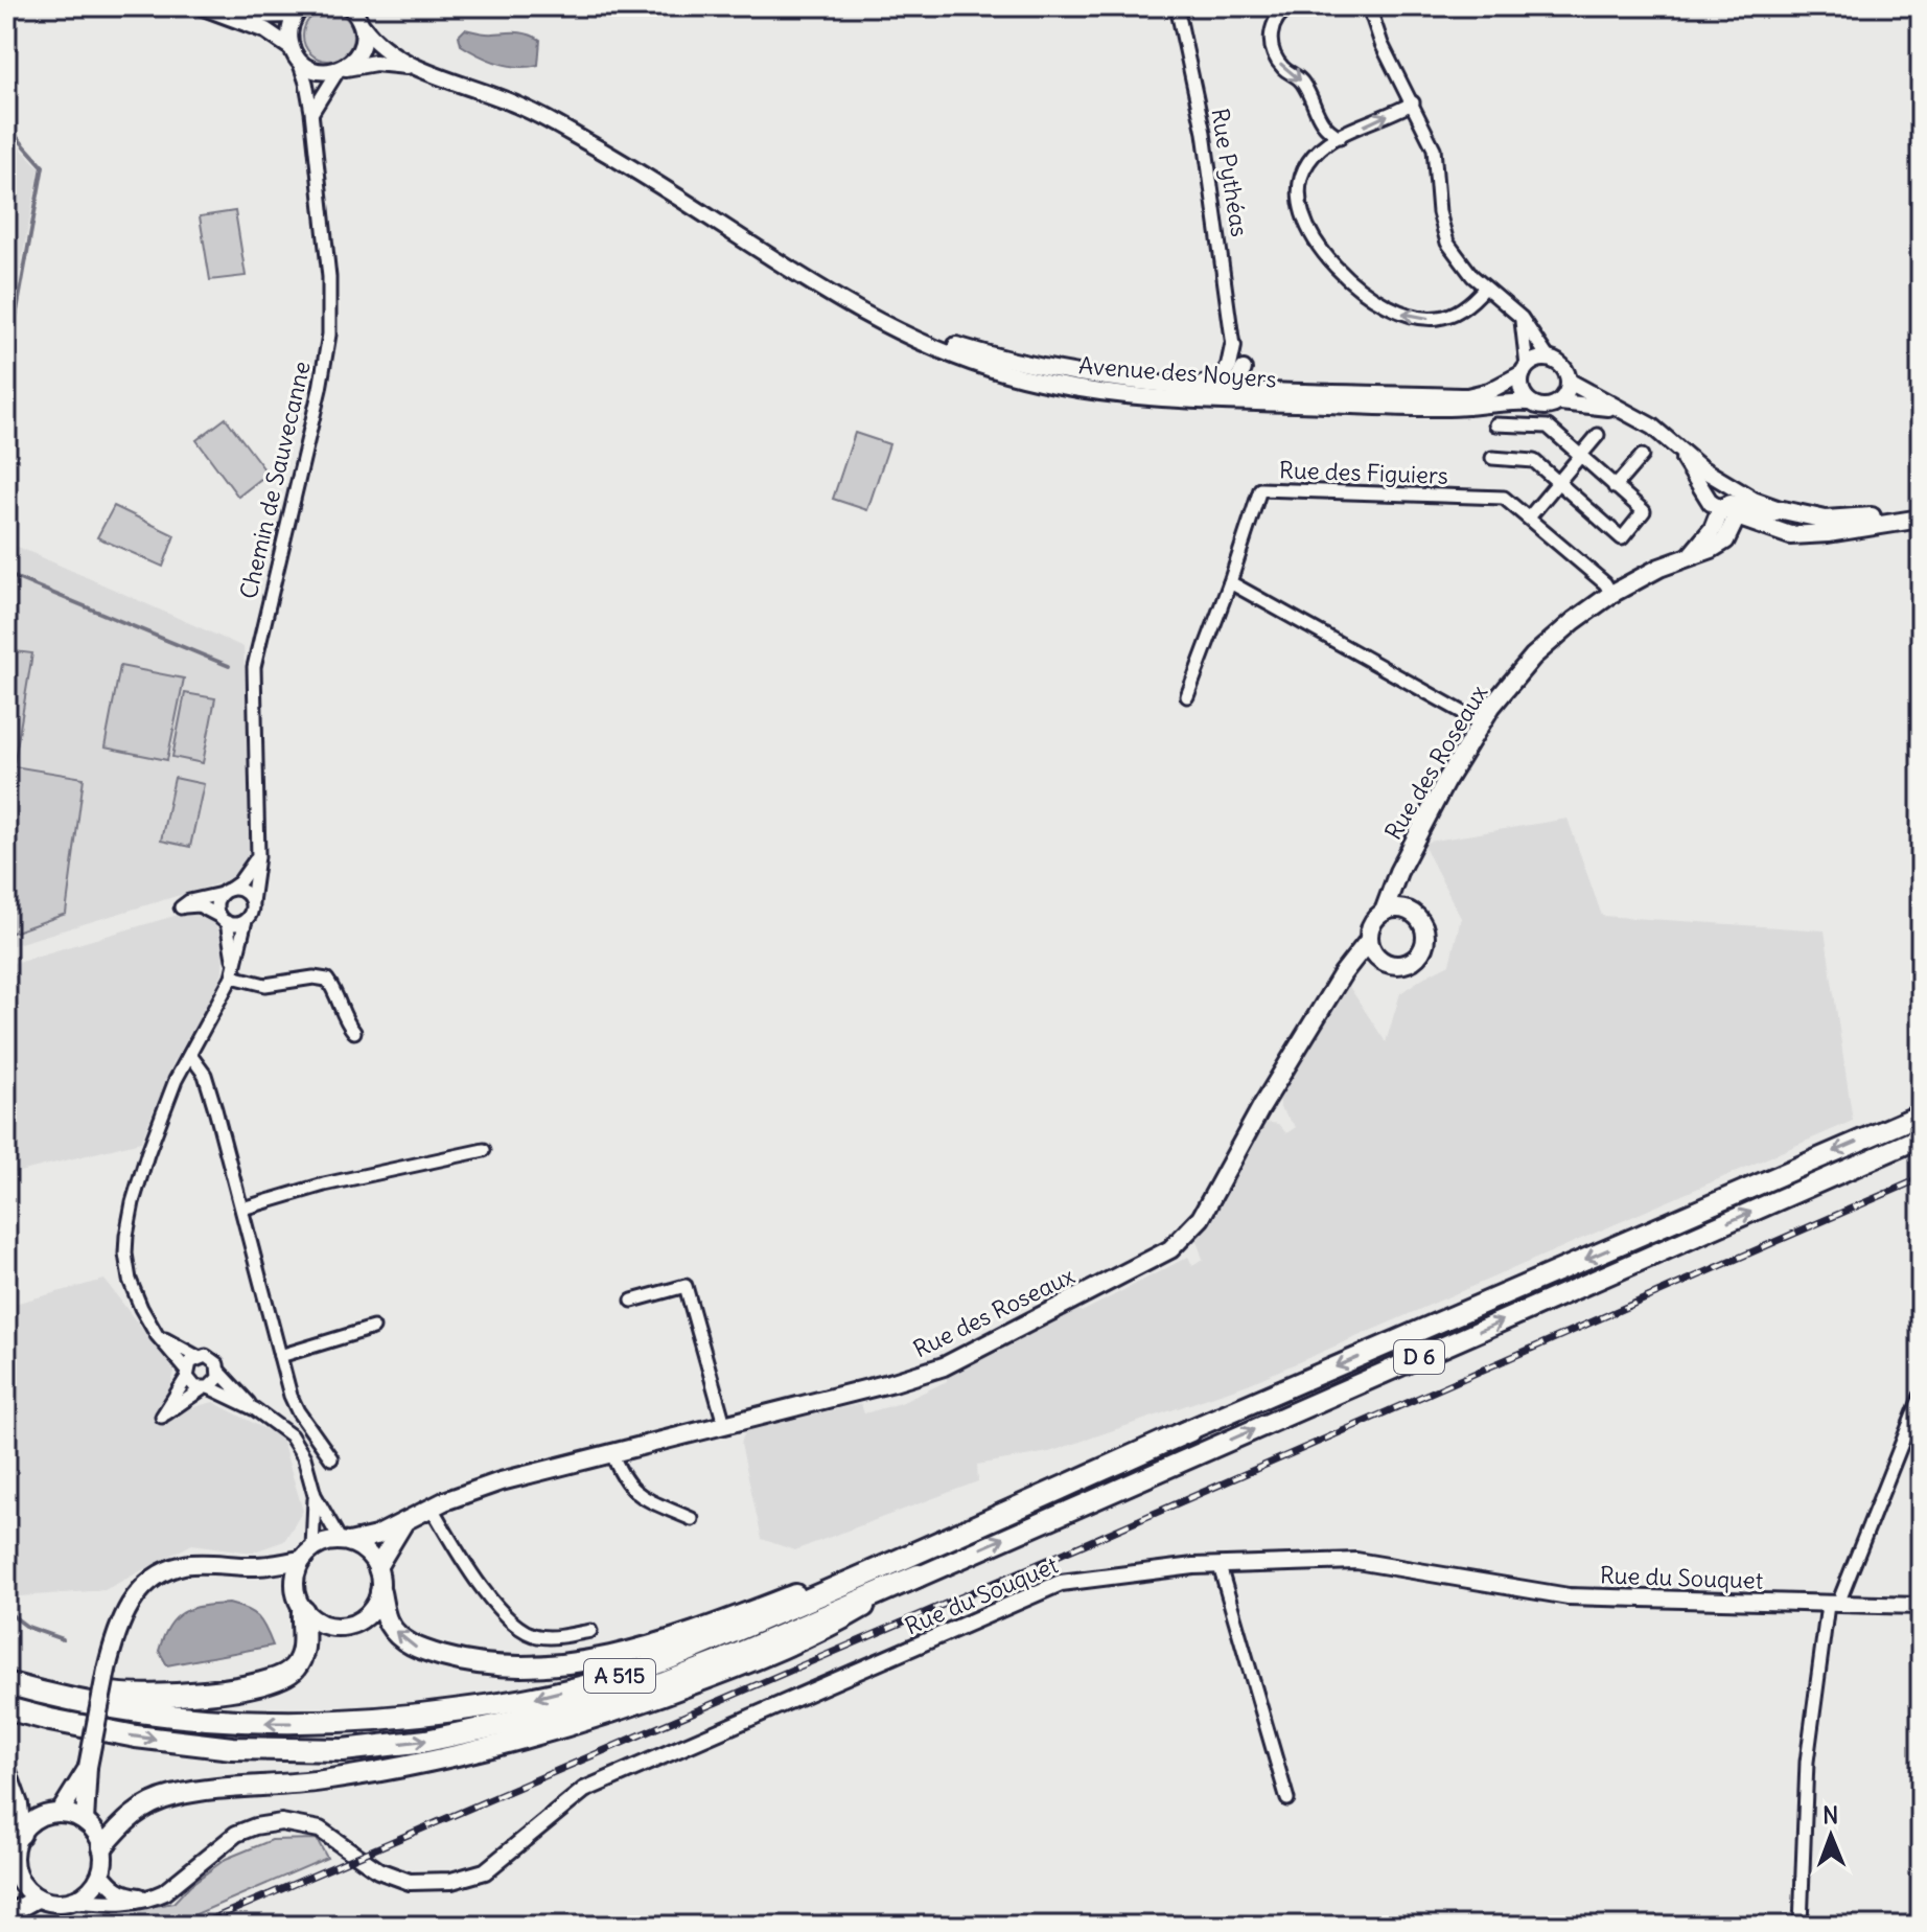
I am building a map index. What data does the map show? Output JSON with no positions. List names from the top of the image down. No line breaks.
{"streets":{"highway":["D 6","A 515"],"main road":["Rue des Roseaux"],"street":["Rue Pythéas","Avenue des Noyers","Rue des Figuiers","Chemin de Sauvecanne","Rue du Souquet"]},"crossings":[["Rue des Figuiers","Rue des Roseaux"],["D 6","A 515"]],"north":"top"}
